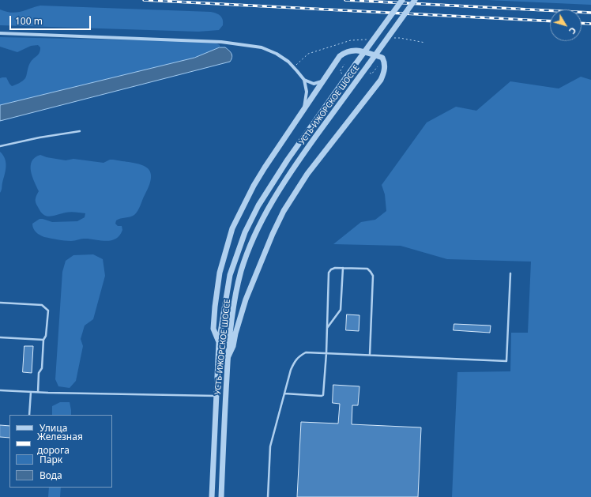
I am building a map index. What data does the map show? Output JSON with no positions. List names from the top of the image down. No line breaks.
{"streets":{"street":["УСТЬ-ИЖОРСКОЕ ШОССЕ"]},"legend":["Улица","Железная дорога","Парк","Вода"],"scale_bar":"100 m","north":"bottom right"}
